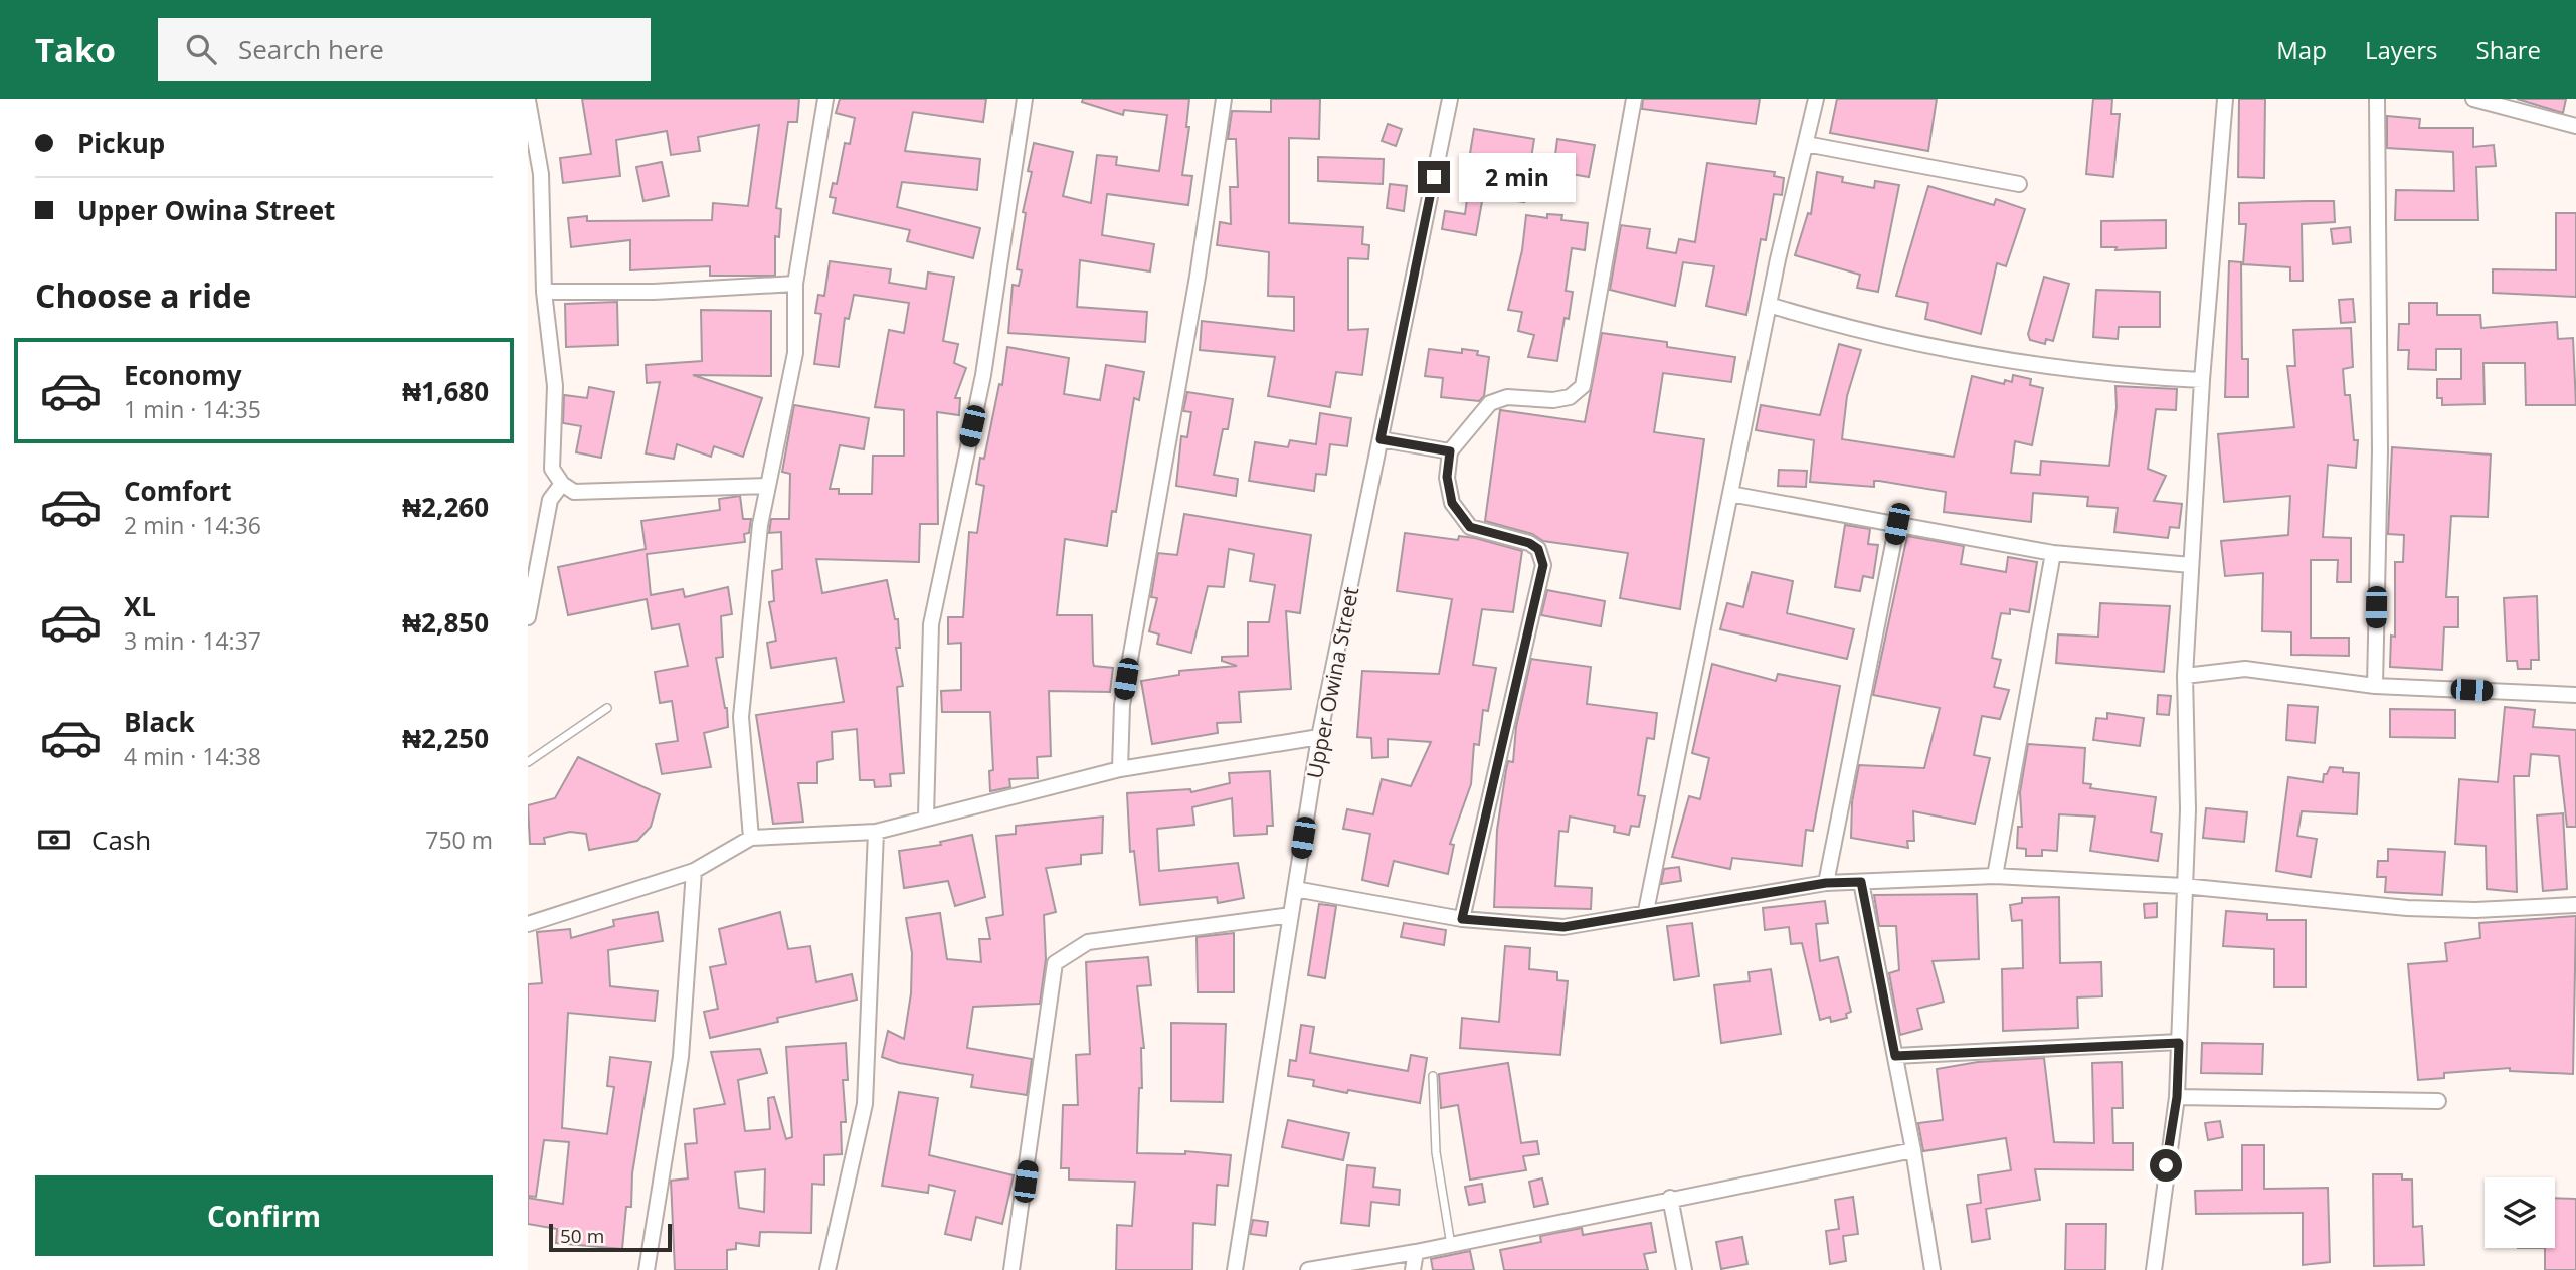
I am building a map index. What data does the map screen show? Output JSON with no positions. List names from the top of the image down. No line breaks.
{"streets":{"street":["Upper Owina Street"]},"scale_bar":"50 m","page":{"header":"Tako","search":"Search here","nav":["Map","Layers","Share"],"banner":["Pickup","Upper Owina Street"],"bubble":"2 min","heading":"Choose a ride","list":[{"name":"Economy","note":"1 min · 14:35","value":"₦1,680"},{"name":"Comfort","note":"2 min · 14:36","value":"₦2,260"},{"name":"XL","note":"3 min · 14:37","value":"₦2,850"},{"name":"Black","note":"4 min · 14:38","value":"₦2,250"}],"pay":["Cash","750 m"],"buttons":"Confirm","scale":"50 m"}}
